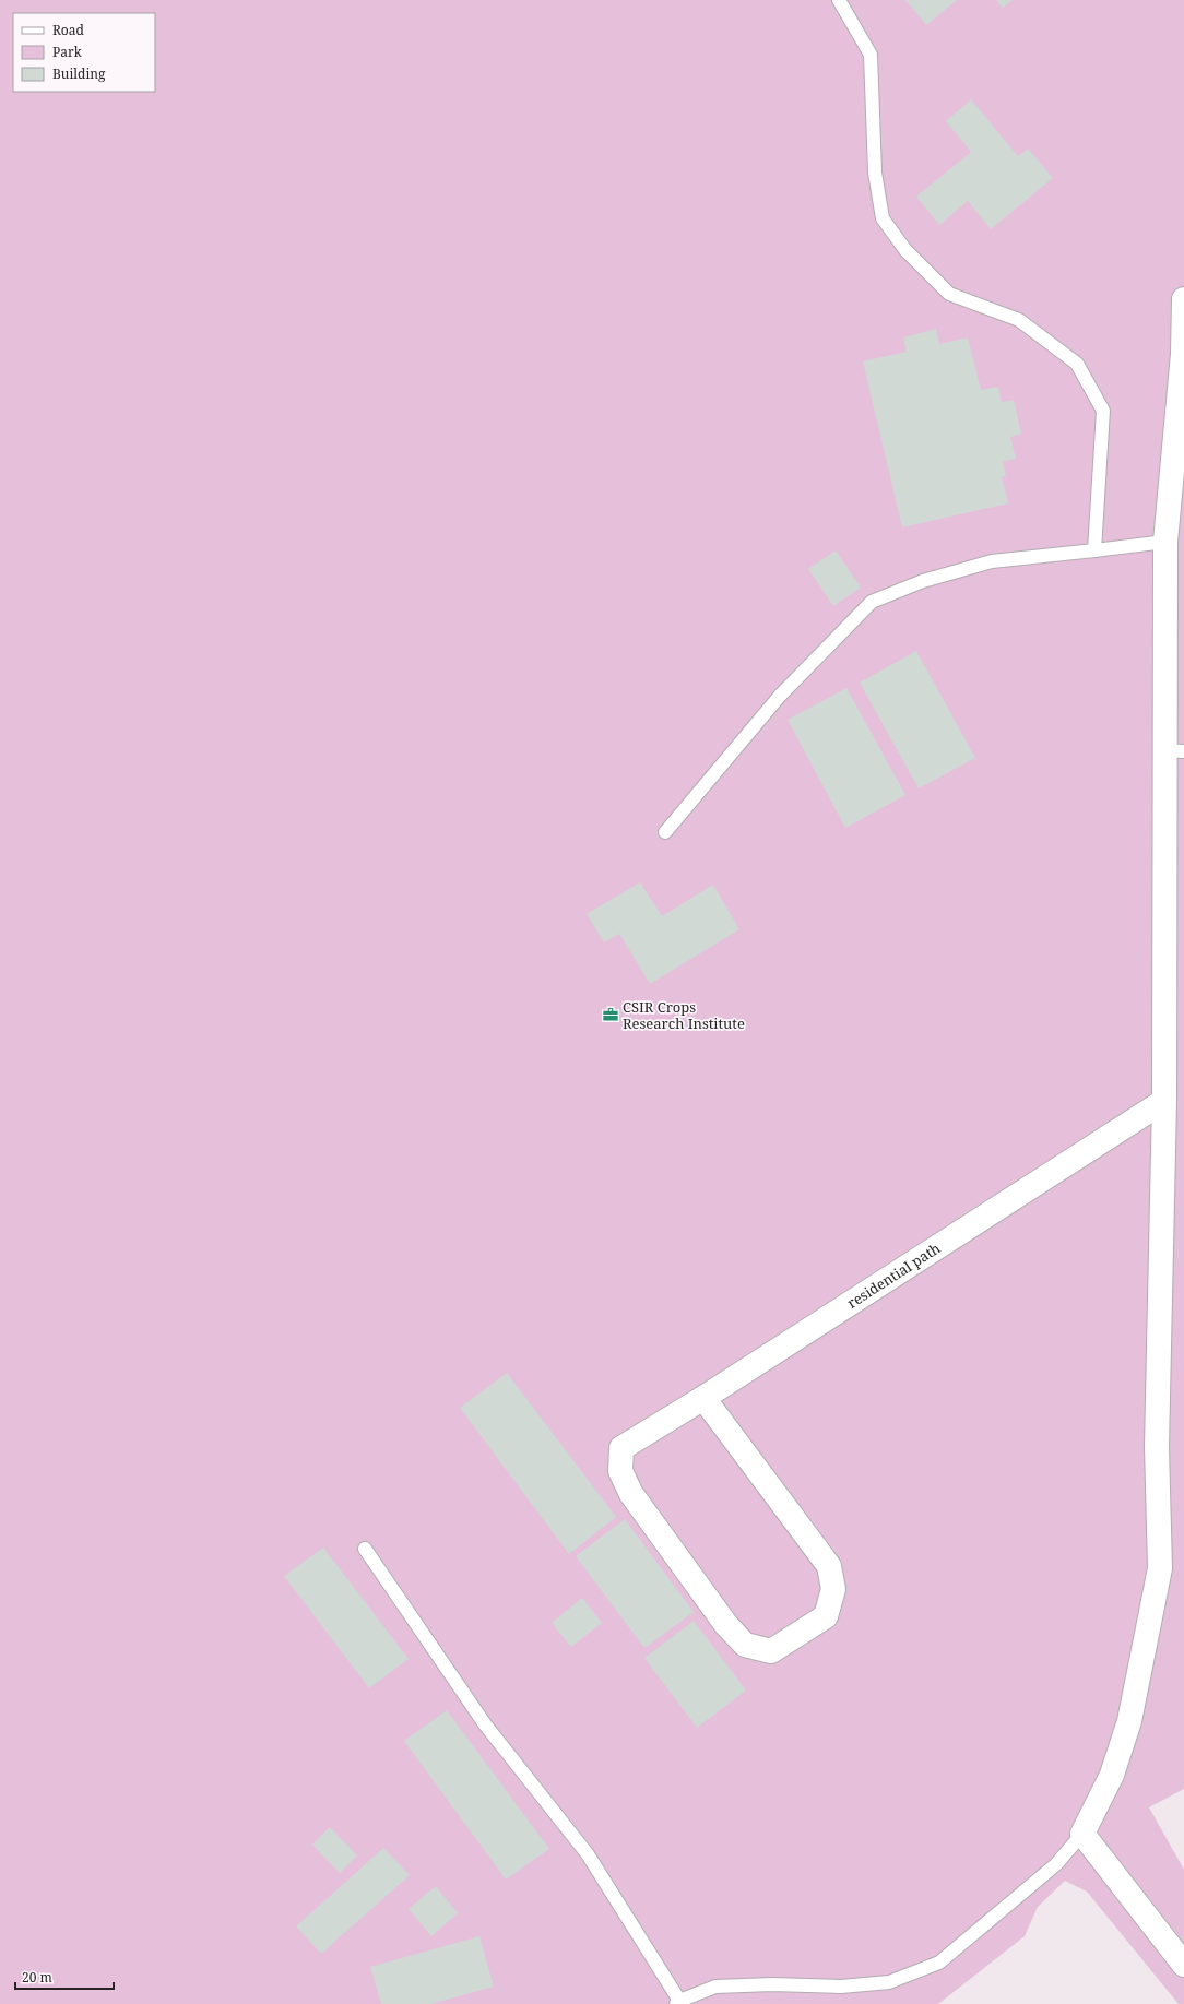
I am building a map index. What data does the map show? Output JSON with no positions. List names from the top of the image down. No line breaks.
{"streets":{"street":["residential path"]},"places":{"office":["CSIR Crops Research Institute"]},"legend":["Road","Park","Building"],"scale_bar":"20 m"}
